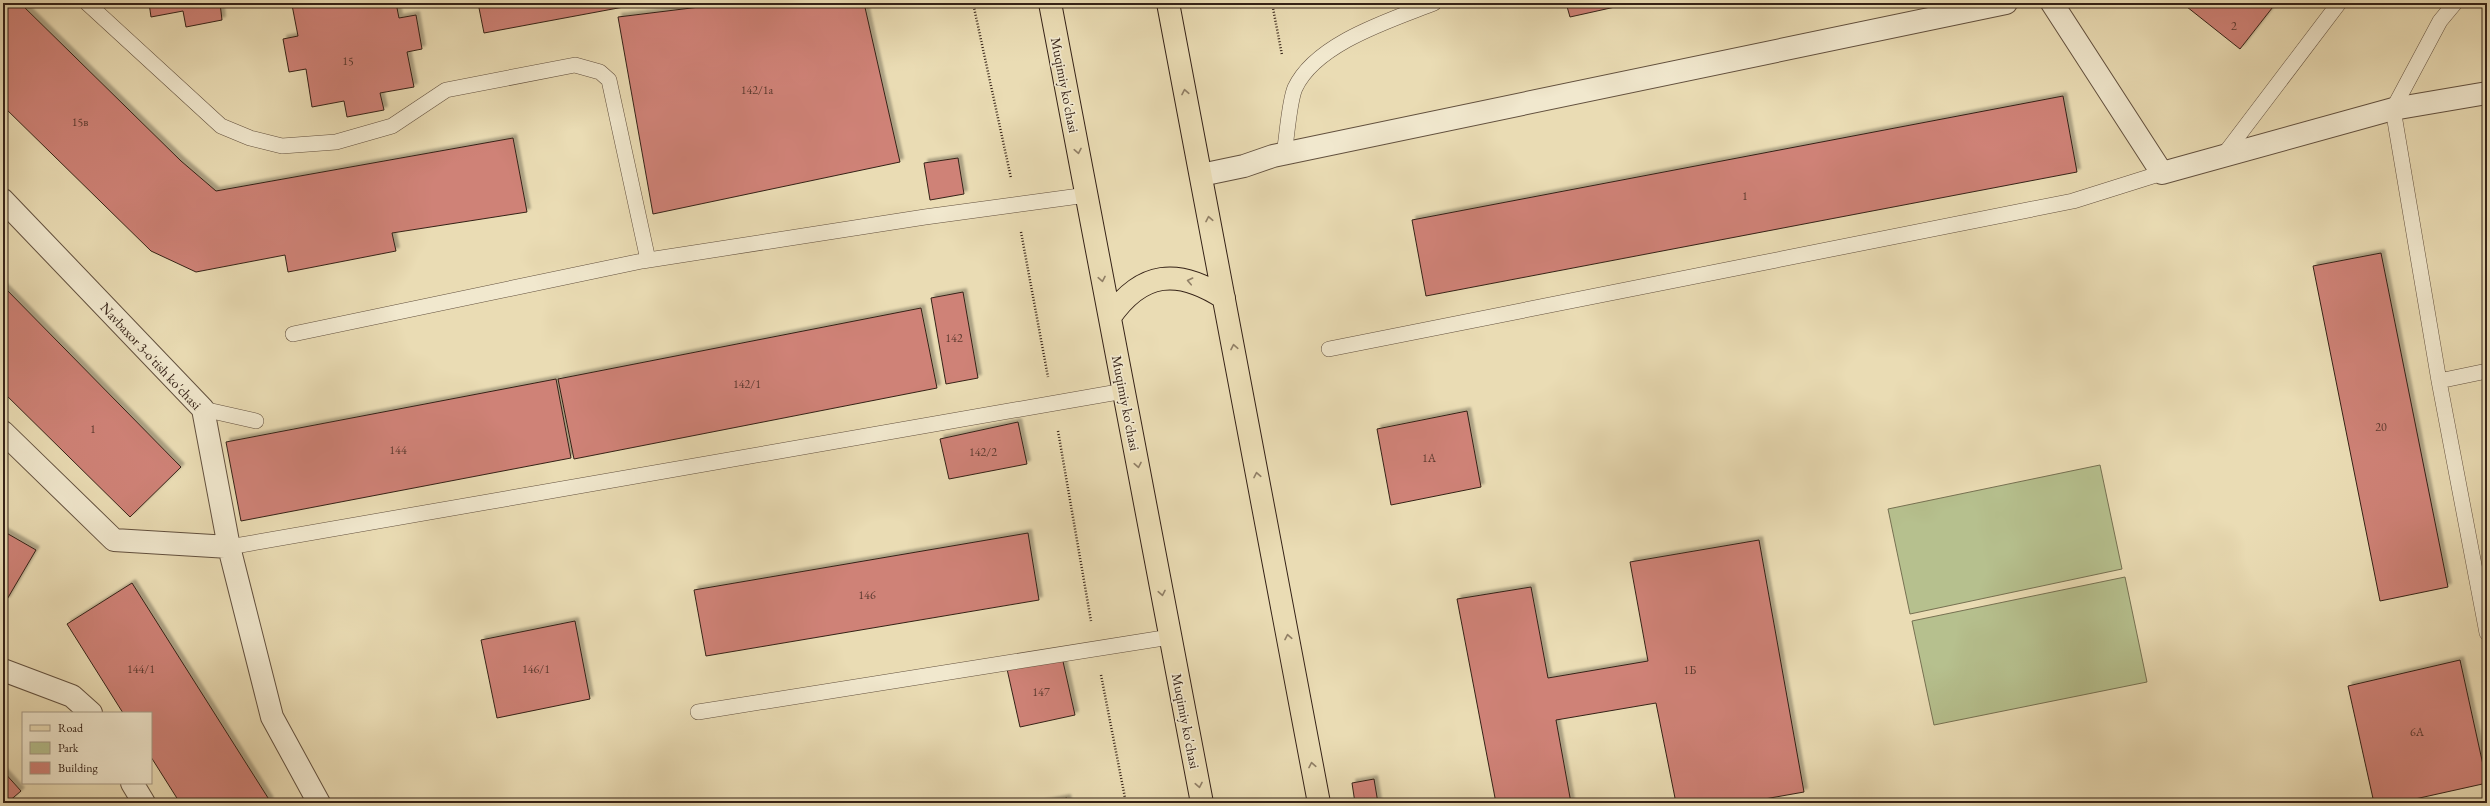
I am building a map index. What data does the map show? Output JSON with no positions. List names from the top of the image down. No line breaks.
{"streets":{"main road":["Muqimiy ko'chasi"],"street":["Navbaxor 3-o'tish ko'chasi"]},"house_numbers":["2","15","142/1a","15в","1","142","142/1","20","1","144","142/2","1A","146","144/1","146/1","1Б","147","6A"],"legend":["Road","Park","Building"]}
